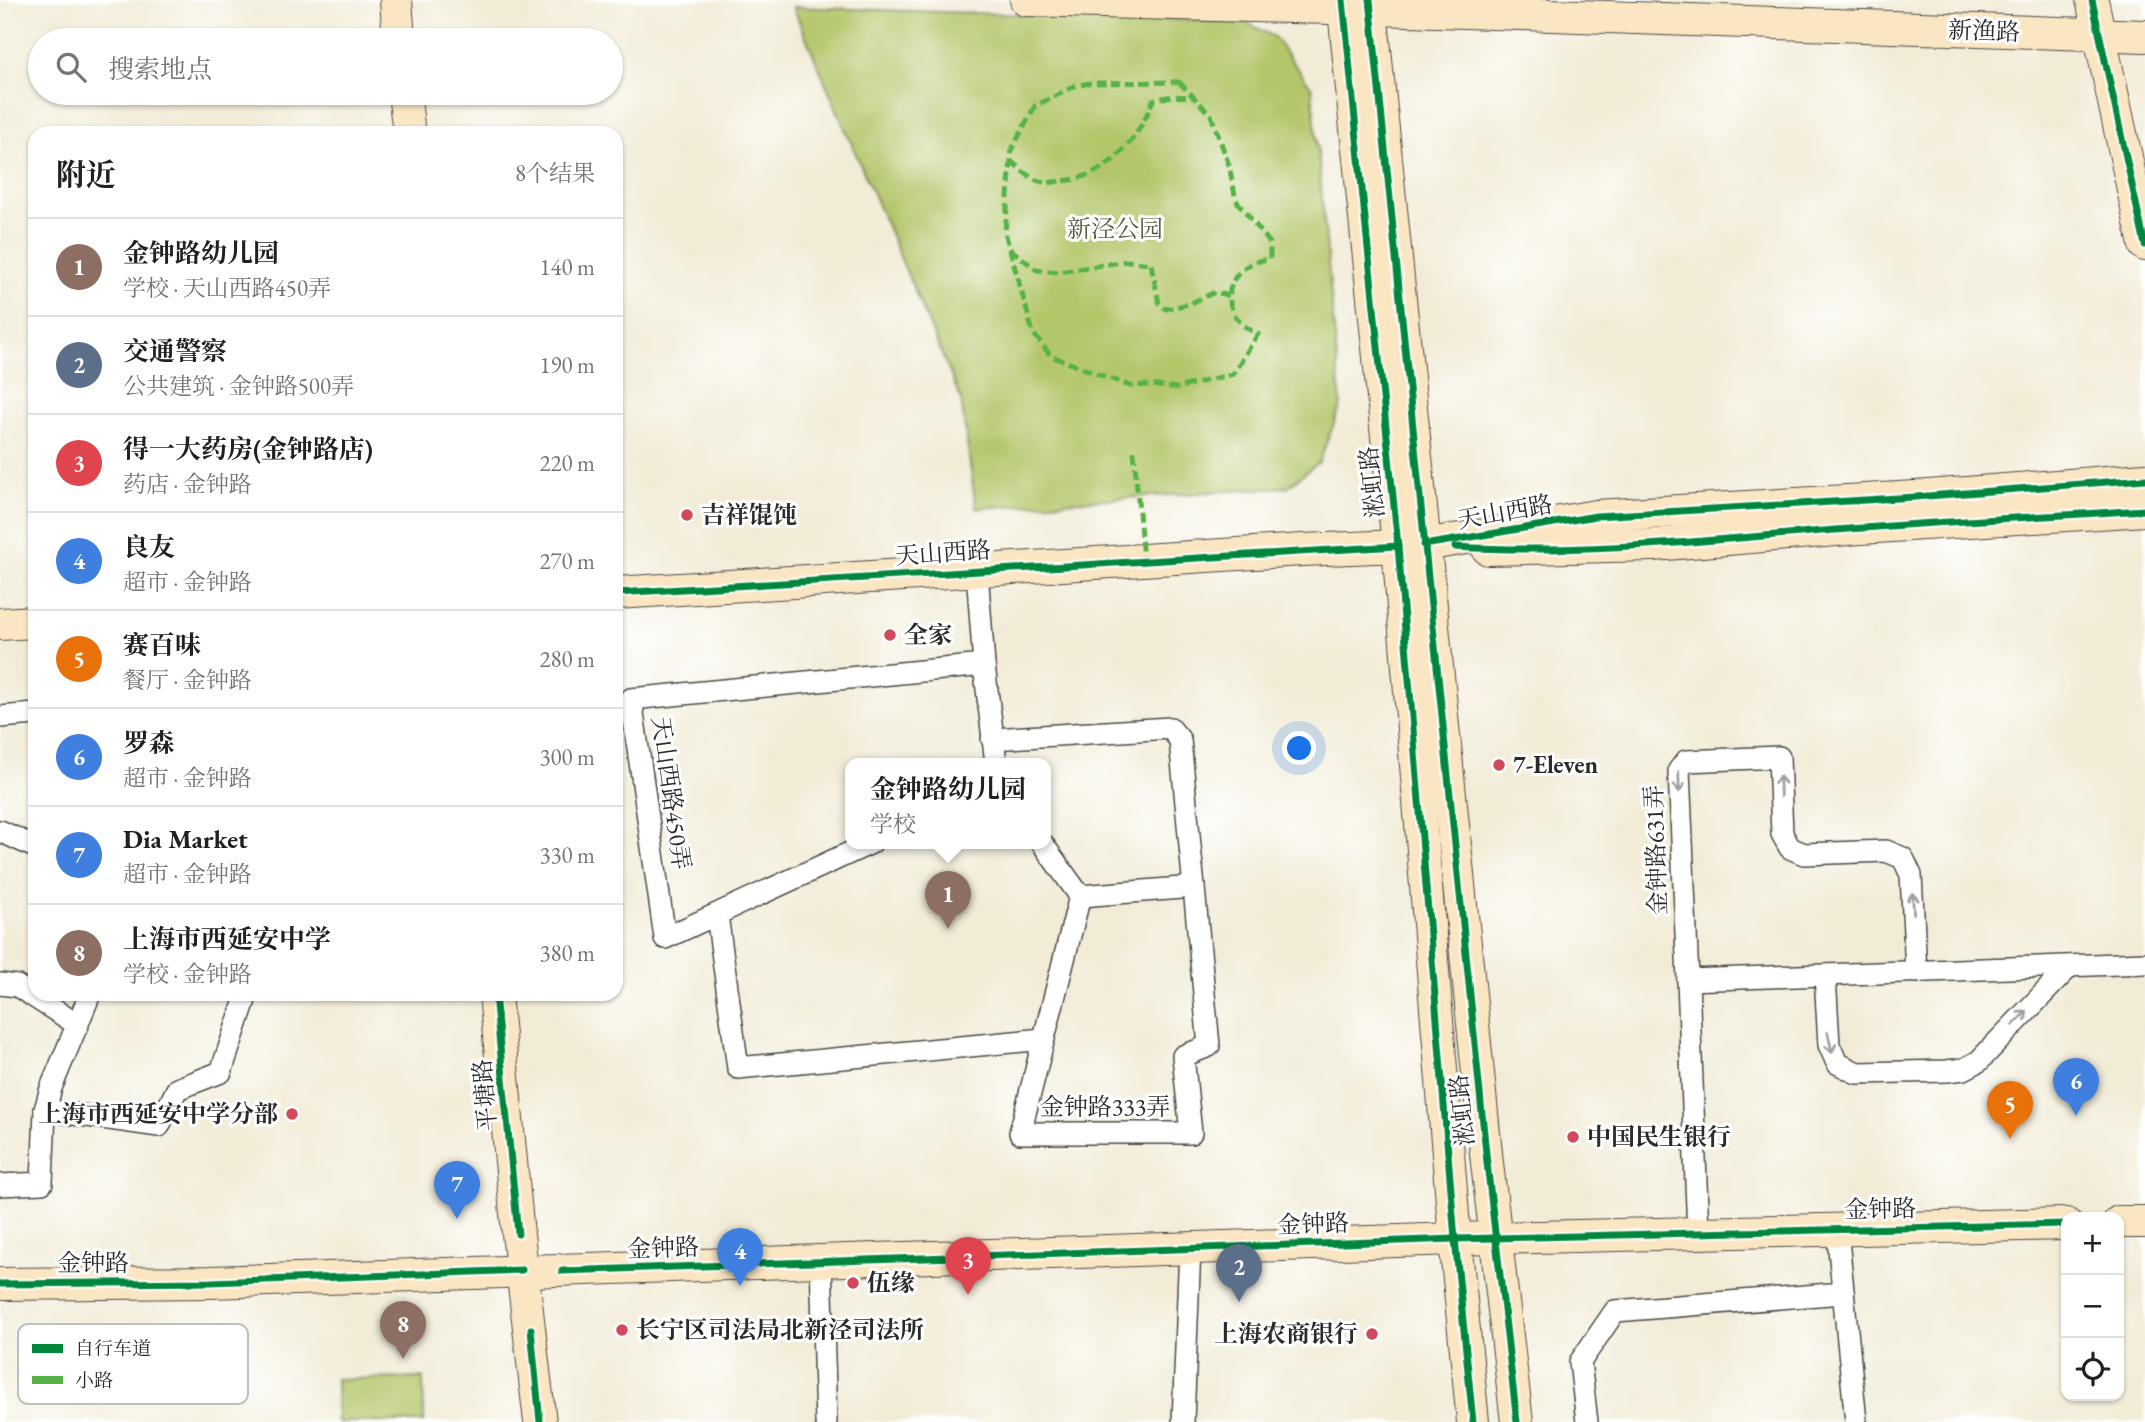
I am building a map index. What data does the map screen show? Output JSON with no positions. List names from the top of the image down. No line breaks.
{"streets":{"main road":["新渔路","淞虹路","天山西路","平塘路","金钟路"],"street":["天山西路450弄","金钟路631弄","金钟路333弄"]},"crossings":[["新渔路","淞虹路"],["淞虹路","天山西路"],["淞虹路","金钟路"],["金钟路631弄","金钟路"],["平塘路","金钟路"]],"parks":["新泾公园"],"places":["吉祥馄饨","全家","7-Eleven","上海市西延安中学分部","中国民生银行","伍缘","长宁区司法局北新泾司法所","上海农商银行"],"legend":["自行车道","小路"],"page":{"search":"搜索地点","heading":["附近","8个结果"],"list":[{"mark":"1","name":"金钟路幼儿园","note":"学校 · 天山西路450弄","value":"140 m"},{"mark":"2","name":"交通警察","note":"公共建筑 · 金钟路500弄","value":"190 m"},{"mark":"3","name":"得一大药房(金钟路店)","note":"药店 · 金钟路","value":"220 m"},{"mark":"4","name":"良友","note":"超市 · 金钟路","value":"270 m"},{"mark":"5","name":"赛百味","note":"餐厅 · 金钟路","value":"280 m"},{"mark":"6","name":"罗森","note":"超市 · 金钟路","value":"300 m"},{"mark":"7","name":"Dia Market","note":"超市 · 金钟路","value":"330 m"},{"mark":"8","name":"上海市西延安中学","note":"学校 · 金钟路","value":"380 m"}],"popup":["金钟路幼儿园","学校"],"pins":["1","6","5","7","4","3","2","8"],"map_buttons":["+","−"]}}
